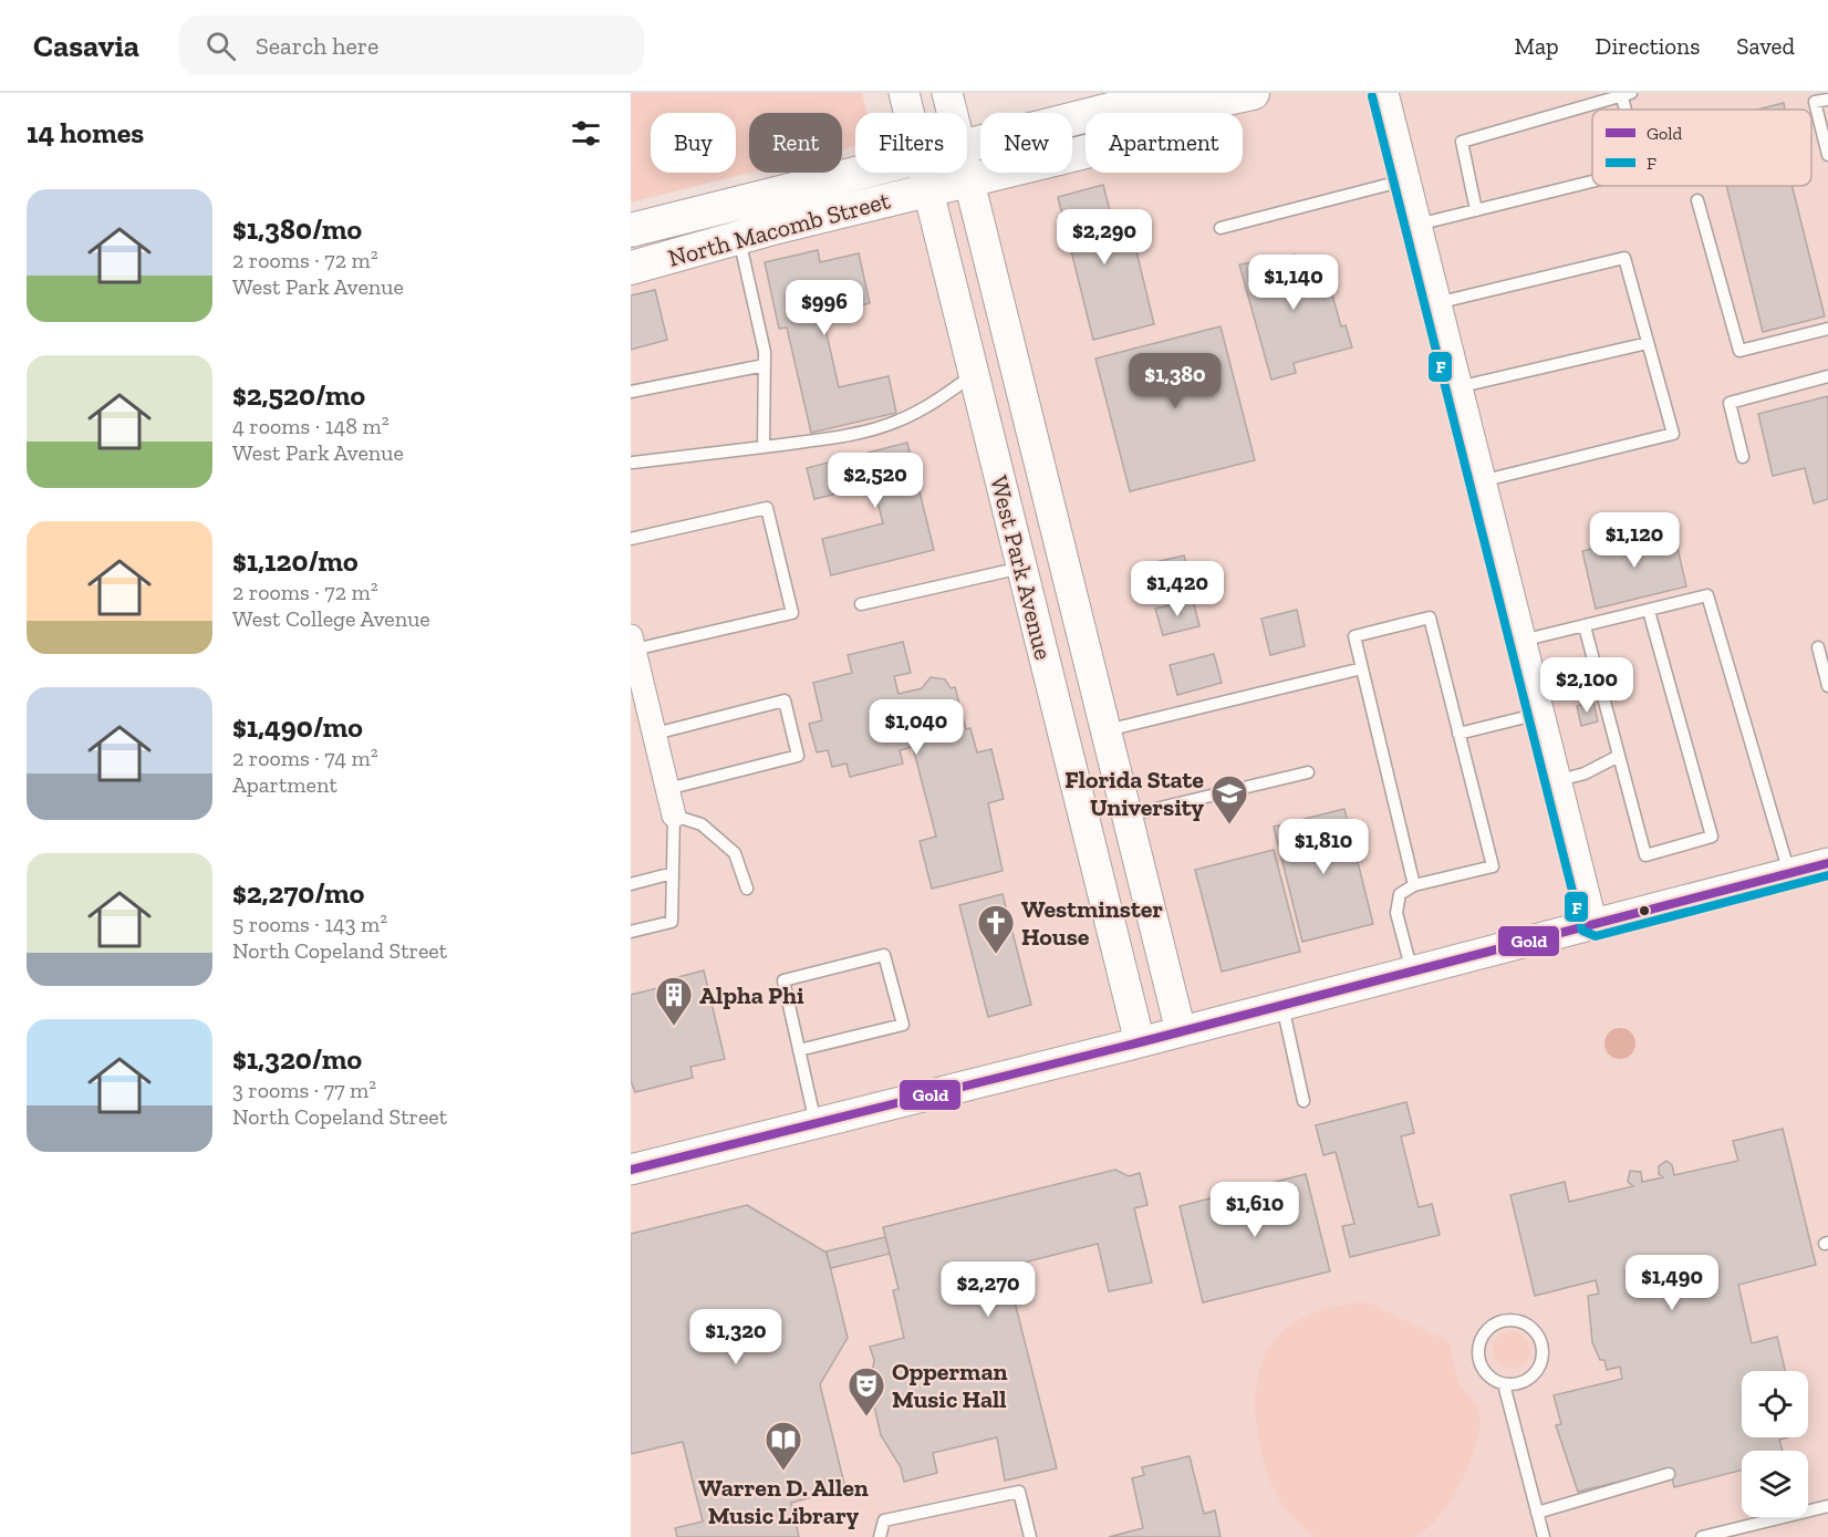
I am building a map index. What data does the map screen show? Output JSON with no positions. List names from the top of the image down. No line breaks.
{"streets":{"main road":["North Macomb Street"],"street":["West Park Avenue"]},"crossings":[["North Macomb Street","West Park Avenue"]],"places":{"school or university":["Florida State University"],"church":["Westminster House"],"building":["Alpha Phi"],"theatre":["Opperman Music Hall"],"library":["Warren D. Allen Music Library"]},"lines":["transit line F","transit line Gold"],"legend":["Gold","F"],"page":{"header":"Casavia","search":"Search here","nav":["Map","Directions","Saved"],"heading":"14 homes","chip":["Buy","Rent","Filters","New","Apartment"],"list":[{"name":"$1,380/mo","note":"2 rooms · 72 m² · West Park Avenue"},{"name":"$2,520/mo","note":"4 rooms · 148 m² · West Park Avenue"},{"name":"$1,120/mo","note":"2 rooms · 72 m² · West College Avenue"},{"name":"$1,490/mo","note":"2 rooms · 74 m² · Apartment"},{"name":"$2,270/mo","note":"5 rooms · 143 m² · North Copeland Street"},{"name":"$1,320/mo","note":"3 rooms · 77 m² · North Copeland Street"}],"price":["$2,290","$1,140","$996","$1,380","$2,520","$1,120","$1,420","$2,100","$1,040","$1,810","$1,610","$1,490","$2,270","$1,320"]}}
